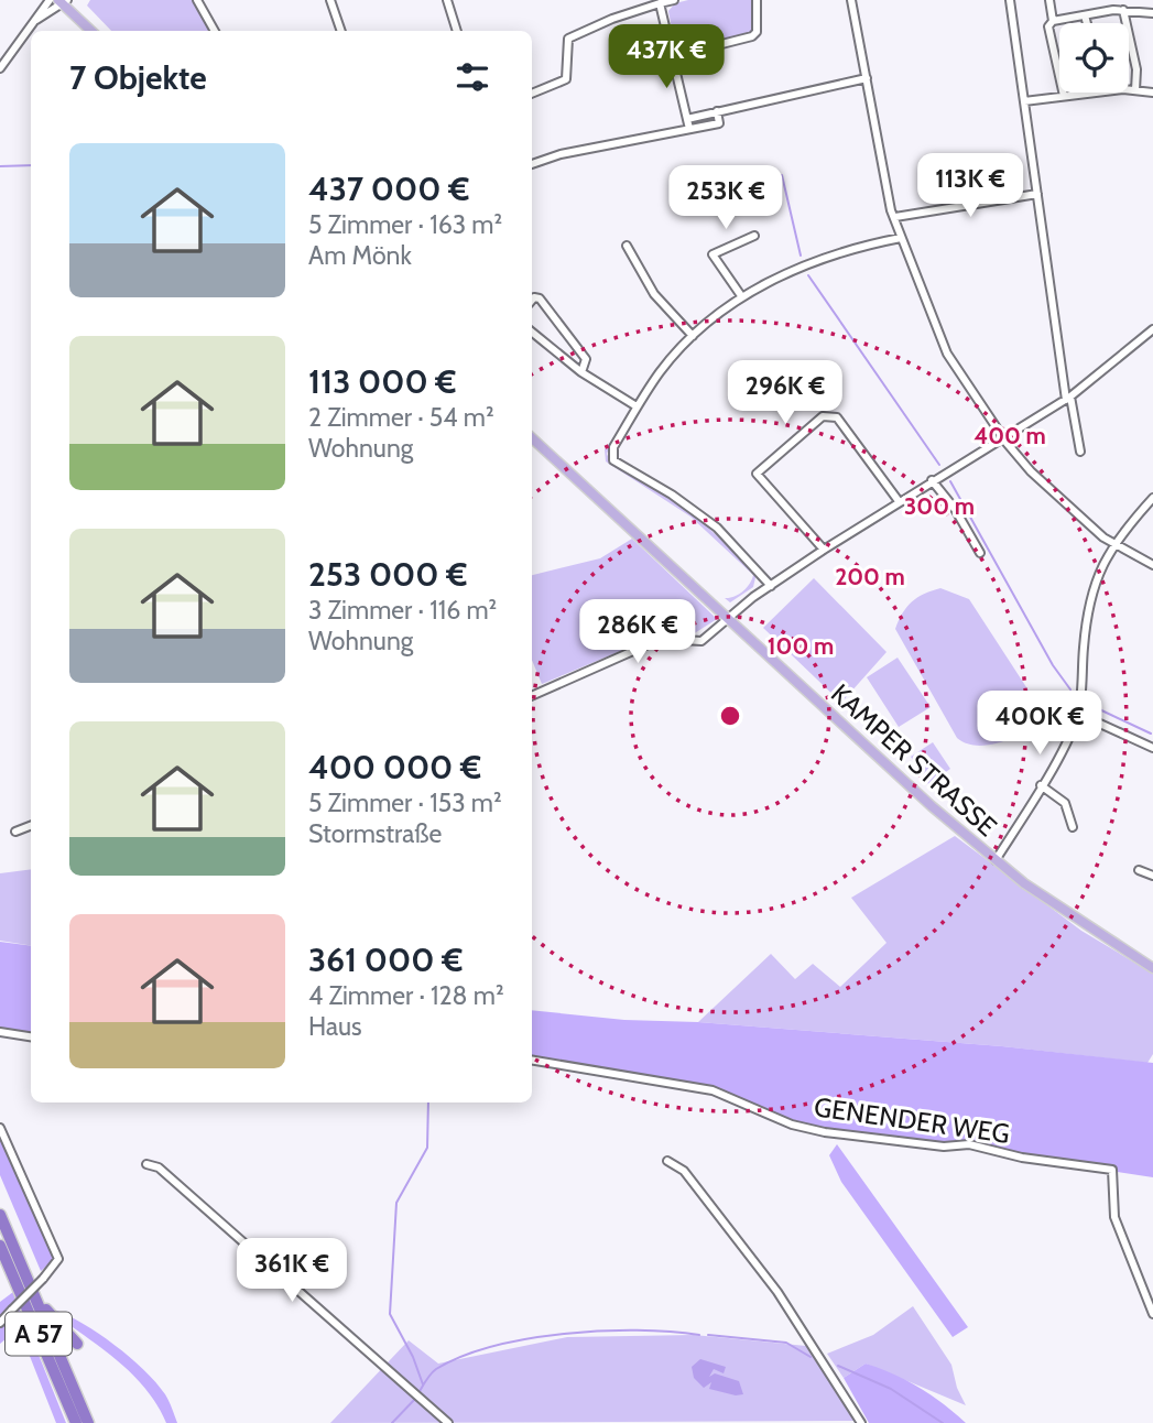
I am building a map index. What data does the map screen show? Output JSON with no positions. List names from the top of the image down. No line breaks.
{"streets":{"highway":["A 57"],"main road":["KAMPER STRASSE"],"street":["GENENDER WEG"]},"page":{"price":["437K €","113K €","253K €","296K €","286K €","400K €","361K €"],"heading":"7 Objekte","list":[{"name":"437 000 €","note":"5 Zimmer · 163 m² · Am Mönk"},{"name":"113 000 €","note":"2 Zimmer · 54 m² · Wohnung"},{"name":"253 000 €","note":"3 Zimmer · 116 m² · Wohnung"},{"name":"400 000 €","note":"5 Zimmer · 153 m² · Stormstraße"},{"name":"361 000 €","note":"4 Zimmer · 128 m² · Haus"}]},"rings":["400 m","300 m","200 m","100 m"]}
